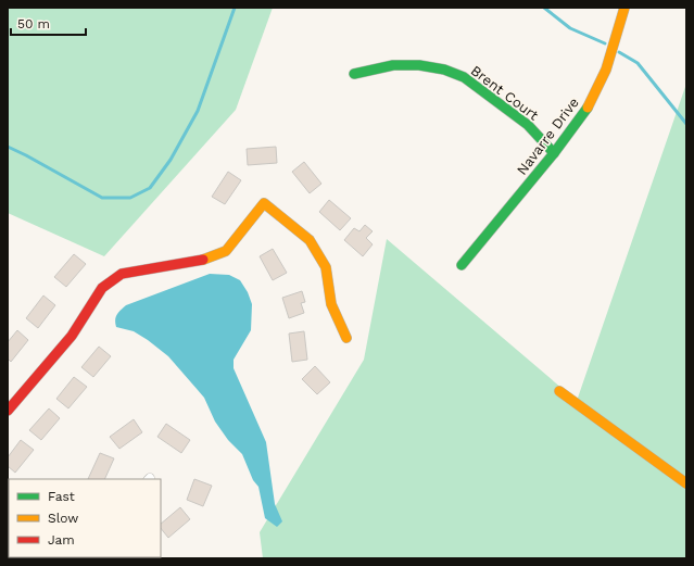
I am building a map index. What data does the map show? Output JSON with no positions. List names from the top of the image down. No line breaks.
{"streets":{"street":["Brent Court","Navarre Drive"]},"crossings":[["Brent Court","Navarre Drive"]],"legend":["Fast","Slow","Jam"],"scale_bar":"50 m"}
